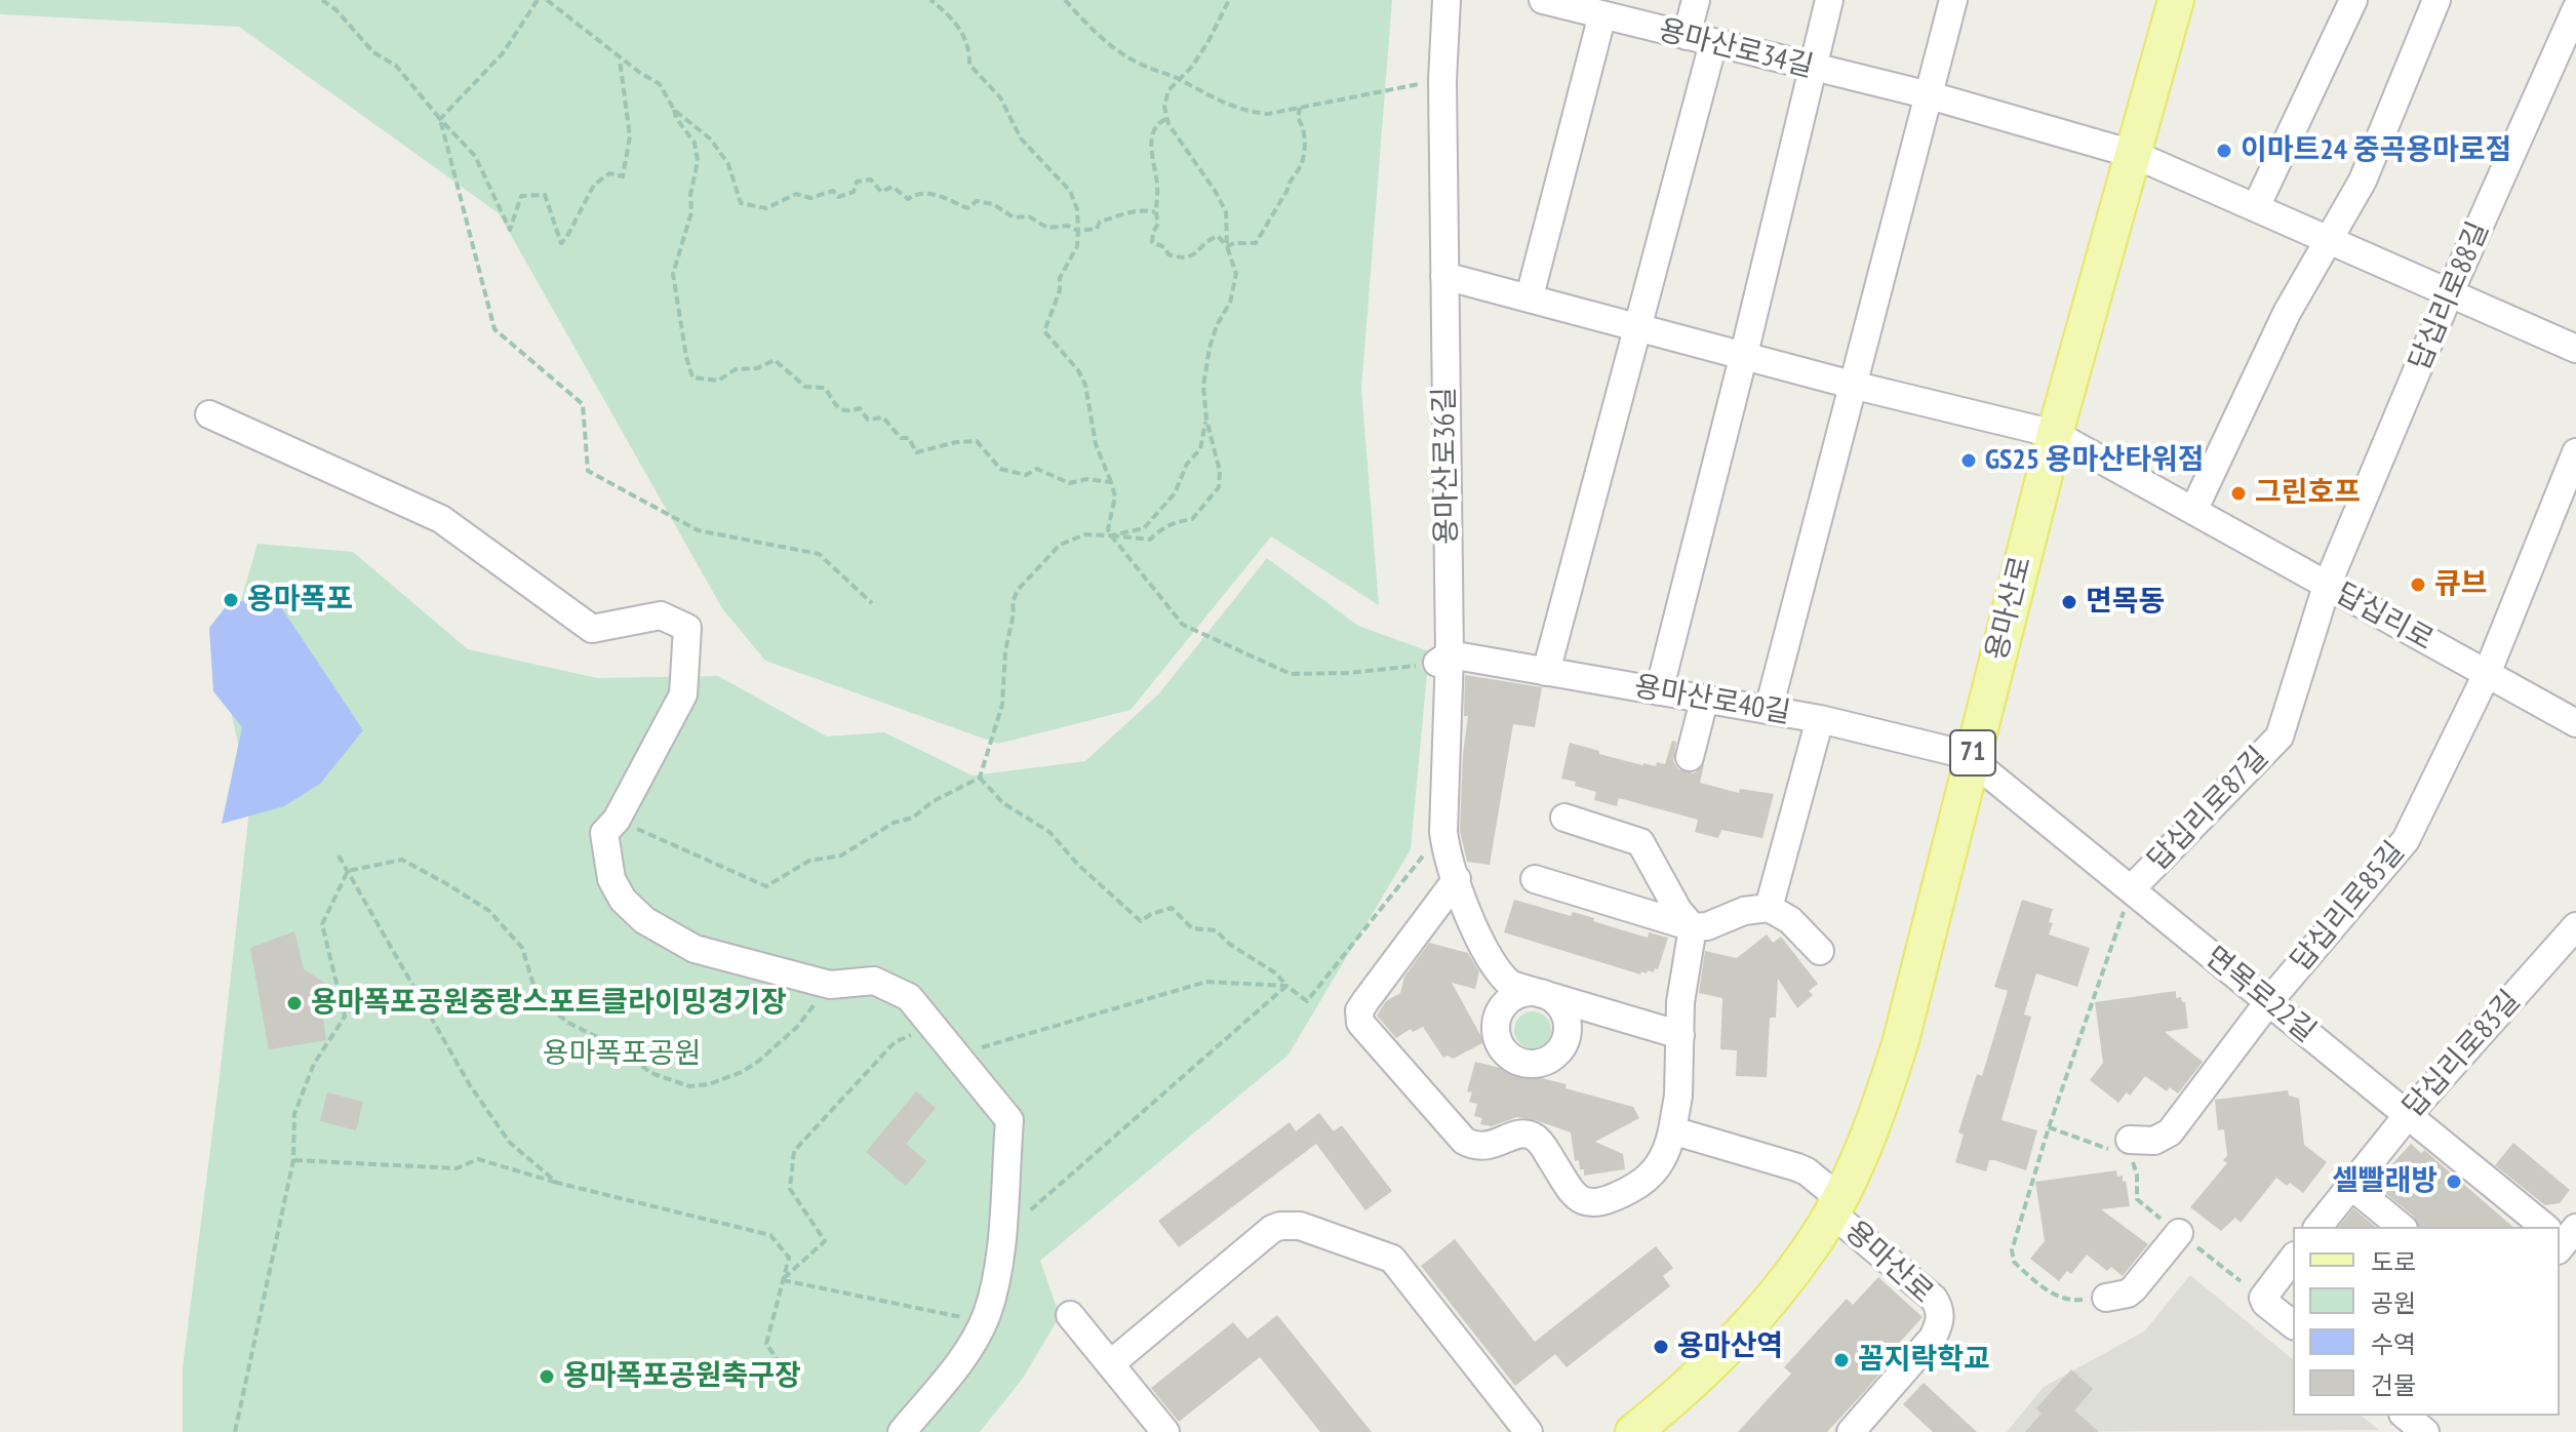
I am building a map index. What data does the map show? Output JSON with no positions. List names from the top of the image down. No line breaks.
{"streets":{"main road":["용마산로","71"],"street":["용마산로34길","답십리로88길","용마산로36길","답십리로","용마산로40길","답십리로87길","답십리로85길","면목로22길","답십리로83길"]},"crossings":[["용마산로34길","답십리로88길"],["용마산로34길","용마산로"],["답십리로88길","답십리로"],["답십리로88길","답십리로87길"],["용마산로36길","용마산로40길"],["용마산로","답십리로"],["용마산로","용마산로40길"],["용마산로","면목로22길"],["답십리로","답십리로87길"],["답십리로","답십리로85길"],["용마산로40길","면목로22길"],["답십리로87길","면목로22길"],["답십리로85길","면목로22길"],["면목로22길","답십리로83길"]],"parks":["용마폭포공원"],"places":["이마트24 중곡용마로점","GS25 용마산타워점","그린호프","큐브","용마폭포","면목동","용마폭포공원중랑스포트클라이밍경기장","셀빨래방","용마산역","꼼지락학교","용마폭포공원축구장"],"legend":["도로","공원","수역","건물"]}
